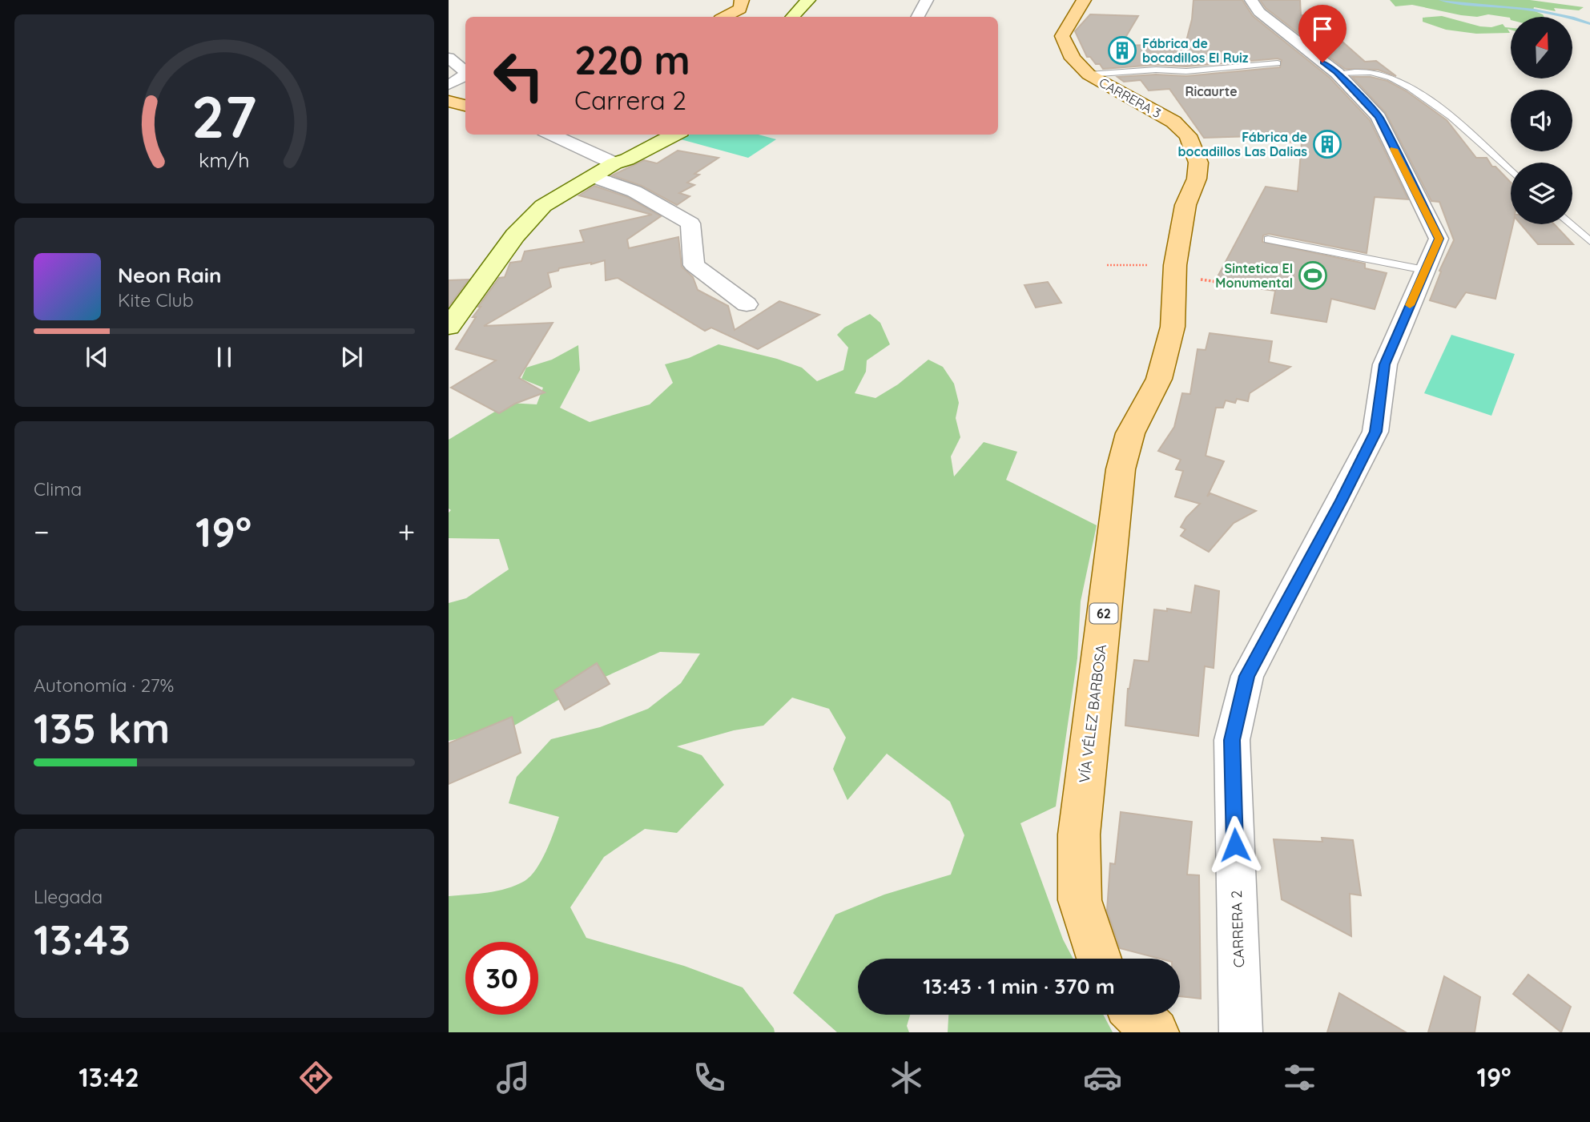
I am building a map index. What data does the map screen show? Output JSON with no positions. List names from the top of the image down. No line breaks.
{"streets":{"main road":["CARRERA 3","62","VÍA VÉLEZ BARBOSA"],"street":["CARRERA 2"]},"crossings":[["CARRERA 3","VÍA VÉLEZ BARBOSA"]],"districts":["Ricaurte"],"places":{"building":["Fábrica de bocadillos El Ruiz","Fábrica de bocadillos Las Dalias"],"sports":["Sintetica El Monumental"]},"north":"top","page":{"turn":["220 m","Carrera 2"],"song":["Neon Rain","Kite Club"],"tile":["Clima",["Autonomía · 27%","135 km"],["Llegada","13:43"]],"heat":["−","19°","+"],"limit":"30","trip":"13:43 · 1 min · 370 m","tabs":["13:42","19°"],"gauge":["27","km/h"]}}
